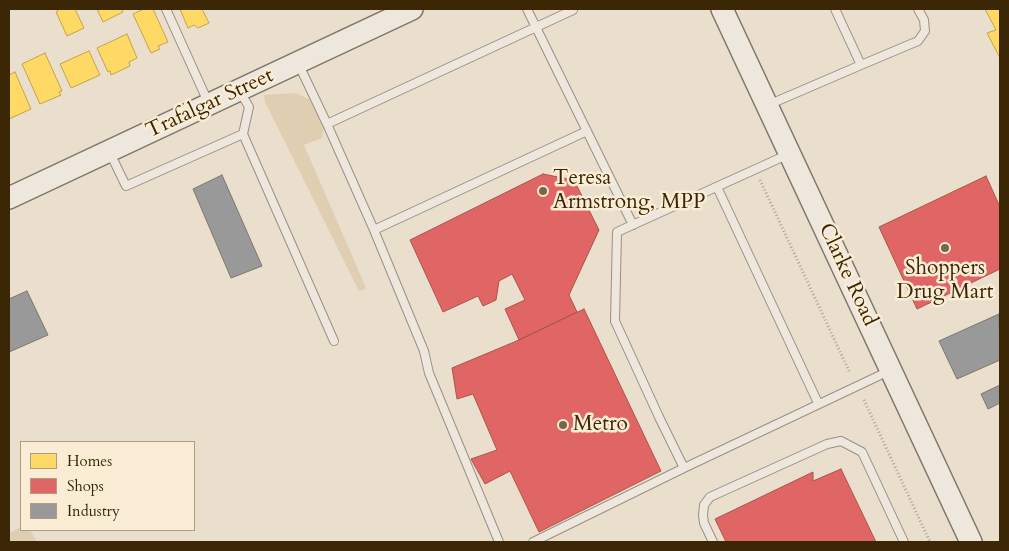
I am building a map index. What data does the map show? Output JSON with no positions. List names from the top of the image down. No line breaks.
{"streets":{"main road":["Trafalgar Street","Clarke Road"]},"places":["Teresa Armstrong, MPP","Shoppers Drug Mart","Metro"],"legend":["Homes","Shops","Industry"]}
